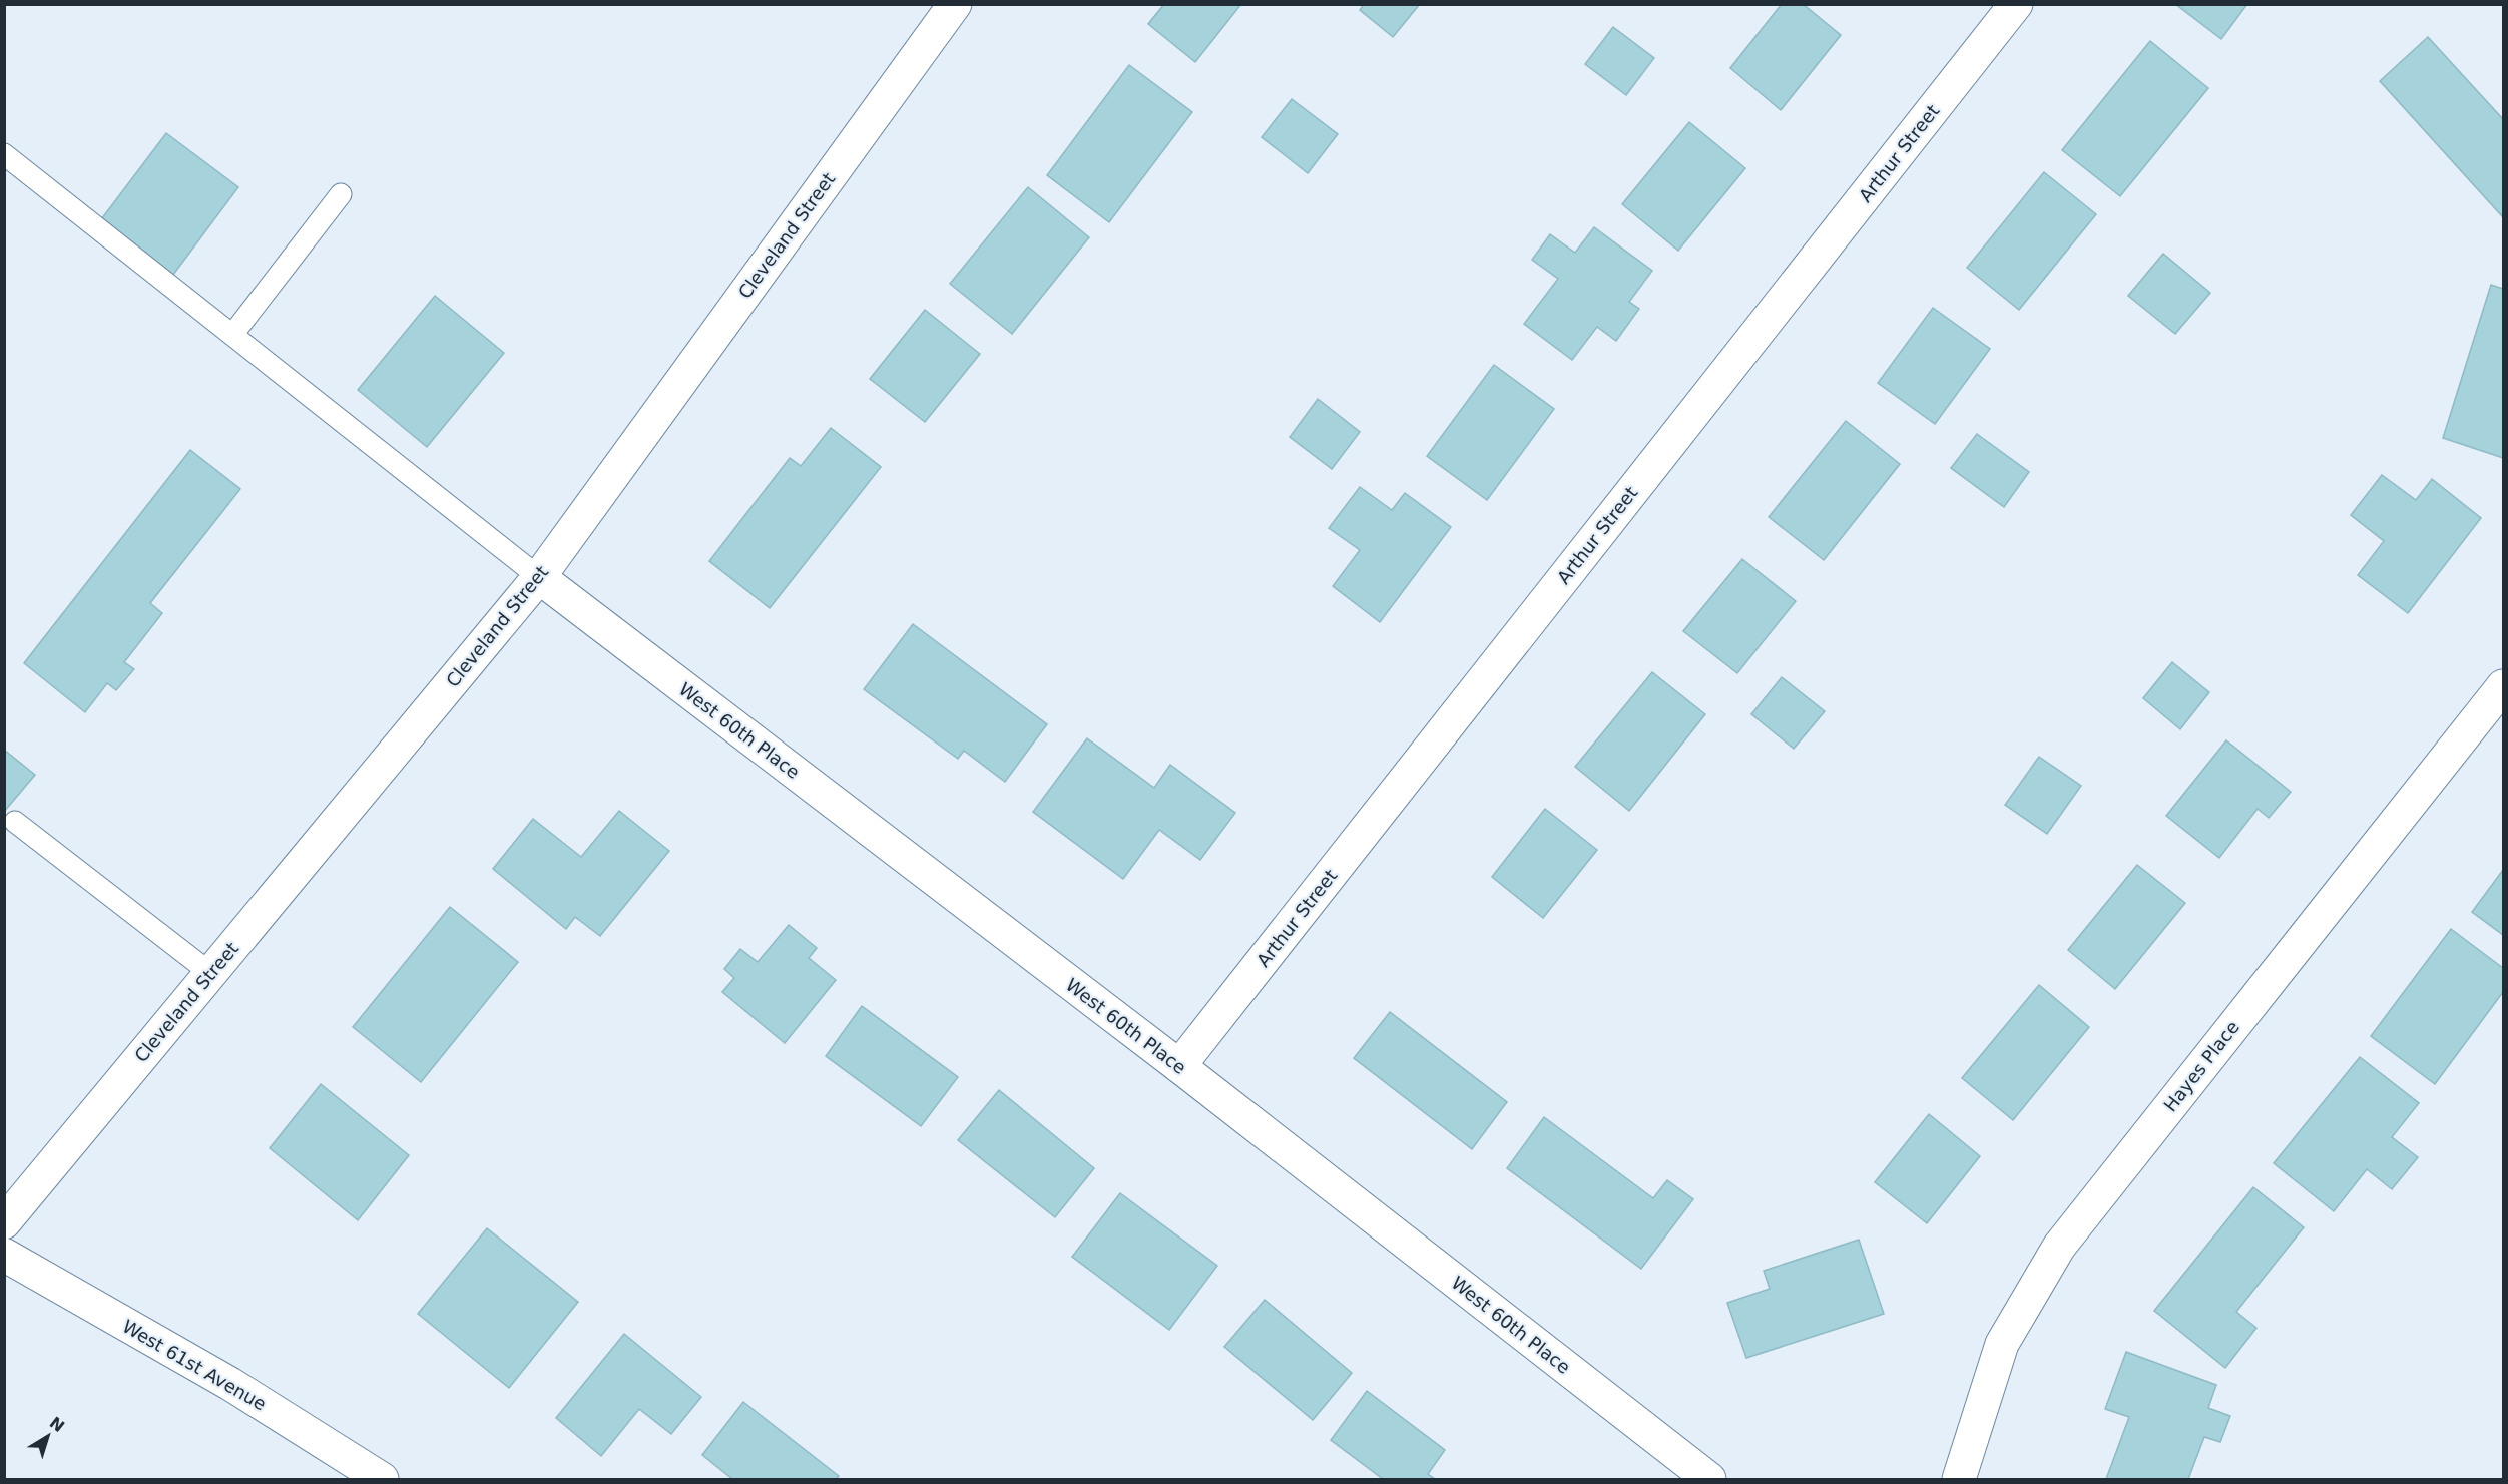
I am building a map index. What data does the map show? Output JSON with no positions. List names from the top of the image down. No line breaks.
{"streets":{"street":["Arthur Street","Cleveland Street","West 60th Place","Hayes Place","West 61st Avenue"]},"crossings":[["Arthur Street","West 60th Place"],["Cleveland Street","West 60th Place"]],"north":"top right"}
